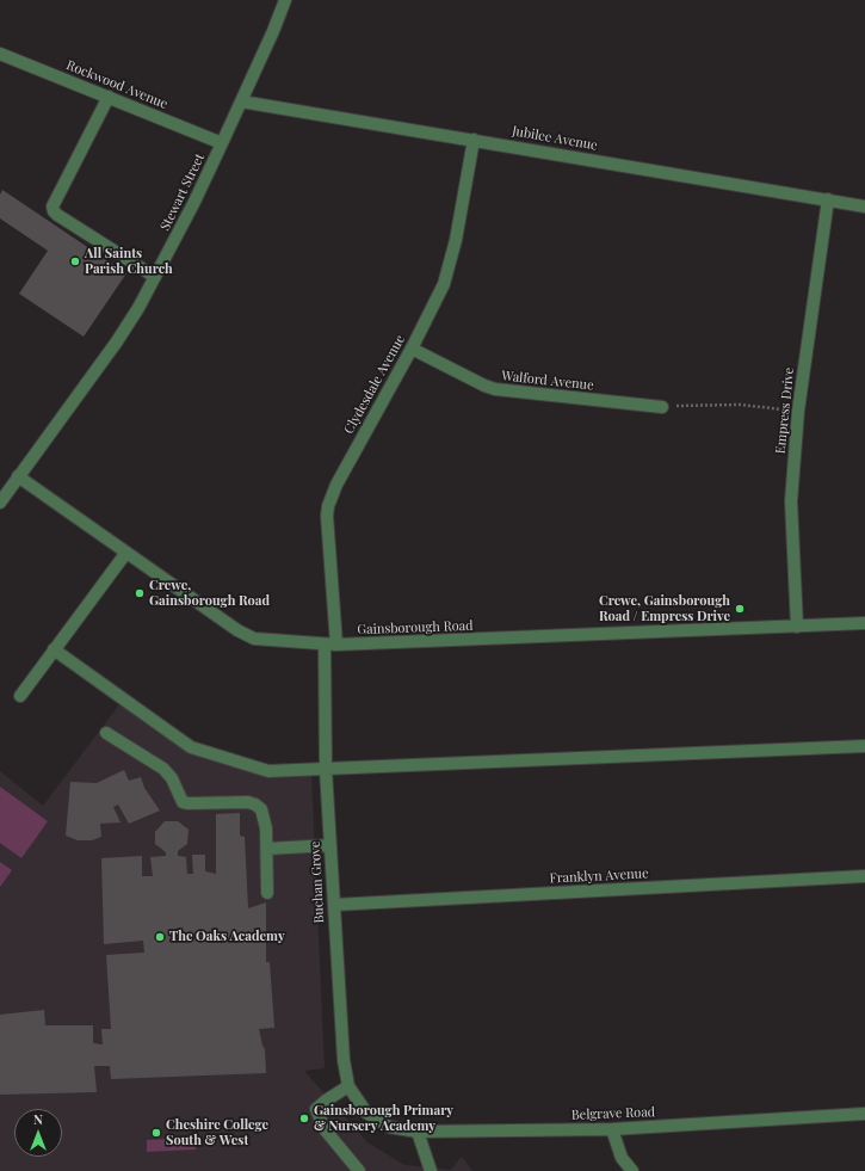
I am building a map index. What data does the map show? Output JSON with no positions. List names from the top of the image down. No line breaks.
{"streets":{"street":["Rockwood Avenue","Jubilee Avenue","Stewart Street","Walford Avenue","Clydesdale Avenue","Empress Drive","Gainsborough Road","Franklyn Avenue","Buchan Grove","Belgrave Road"]},"crossings":[["Rockwood Avenue","Stewart Street"],["Jubilee Avenue","Stewart Street"],["Jubilee Avenue","Clydesdale Avenue"],["Jubilee Avenue","Empress Drive"],["Stewart Street","Gainsborough Road"],["Walford Avenue","Clydesdale Avenue"],["Clydesdale Avenue","Gainsborough Road"],["Clydesdale Avenue","Buchan Grove"],["Empress Drive","Gainsborough Road"],["Gainsborough Road","Buchan Grove"],["Franklyn Avenue","Buchan Grove"],["Buchan Grove","Belgrave Road"]],"places":["All Saints Parish Church","Crewe, Gainsborough Road","Crewe, Gainsborough Road / Empress Drive","The Oaks Academy","Gainsborough Primary & Nursery Academy","Cheshire College South & West"],"north":"top"}
